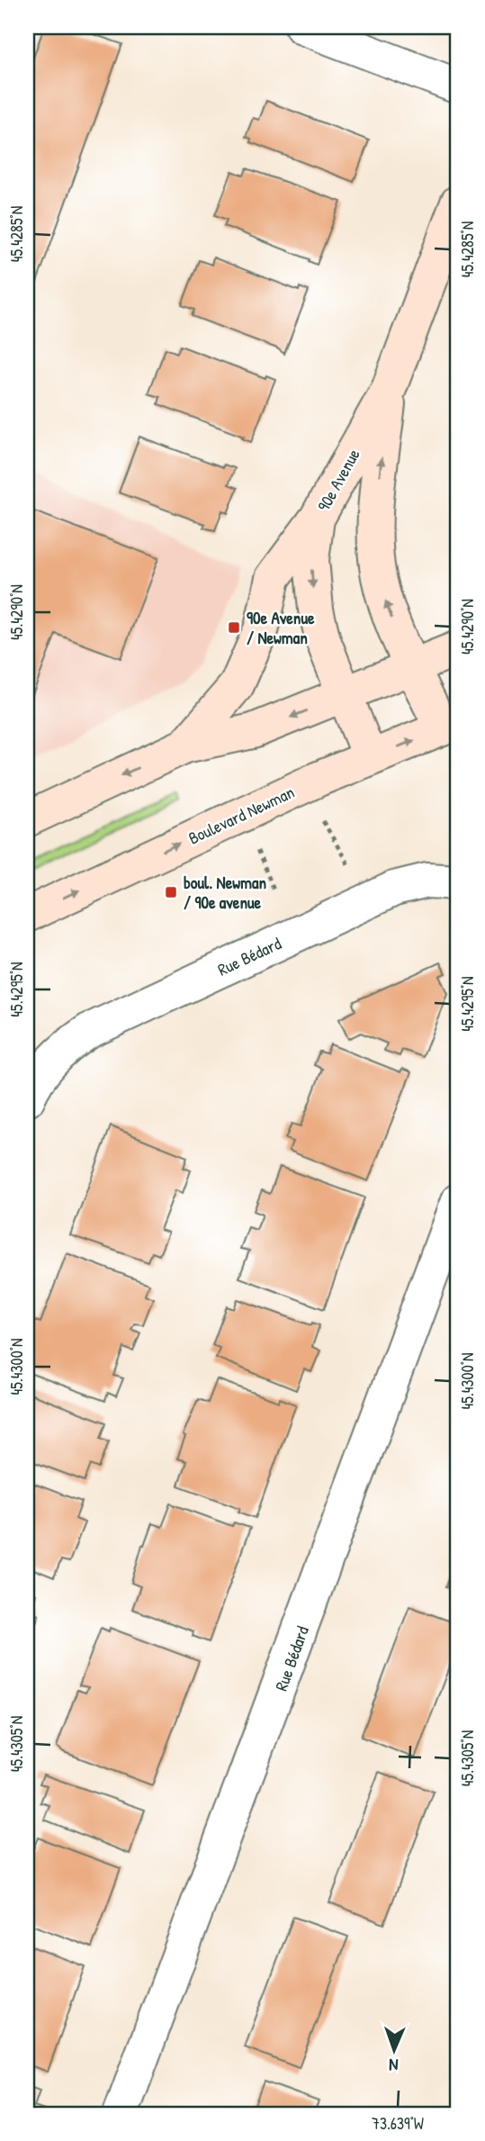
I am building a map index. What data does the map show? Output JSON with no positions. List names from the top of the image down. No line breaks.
{"streets":{"street":["90e Avenue","Boulevard Newman","Rue Bédard"]},"crossings":[["90e Avenue","Boulevard Newman"]],"places":{"transit":["90e Avenue / Newman","boul. Newman / 90e avenue"]},"north":"bottom","coordinates":["45.4285°N","45.4290°N","45.4295°N","45.4300°N","45.4305°N","73.639°W"]}
